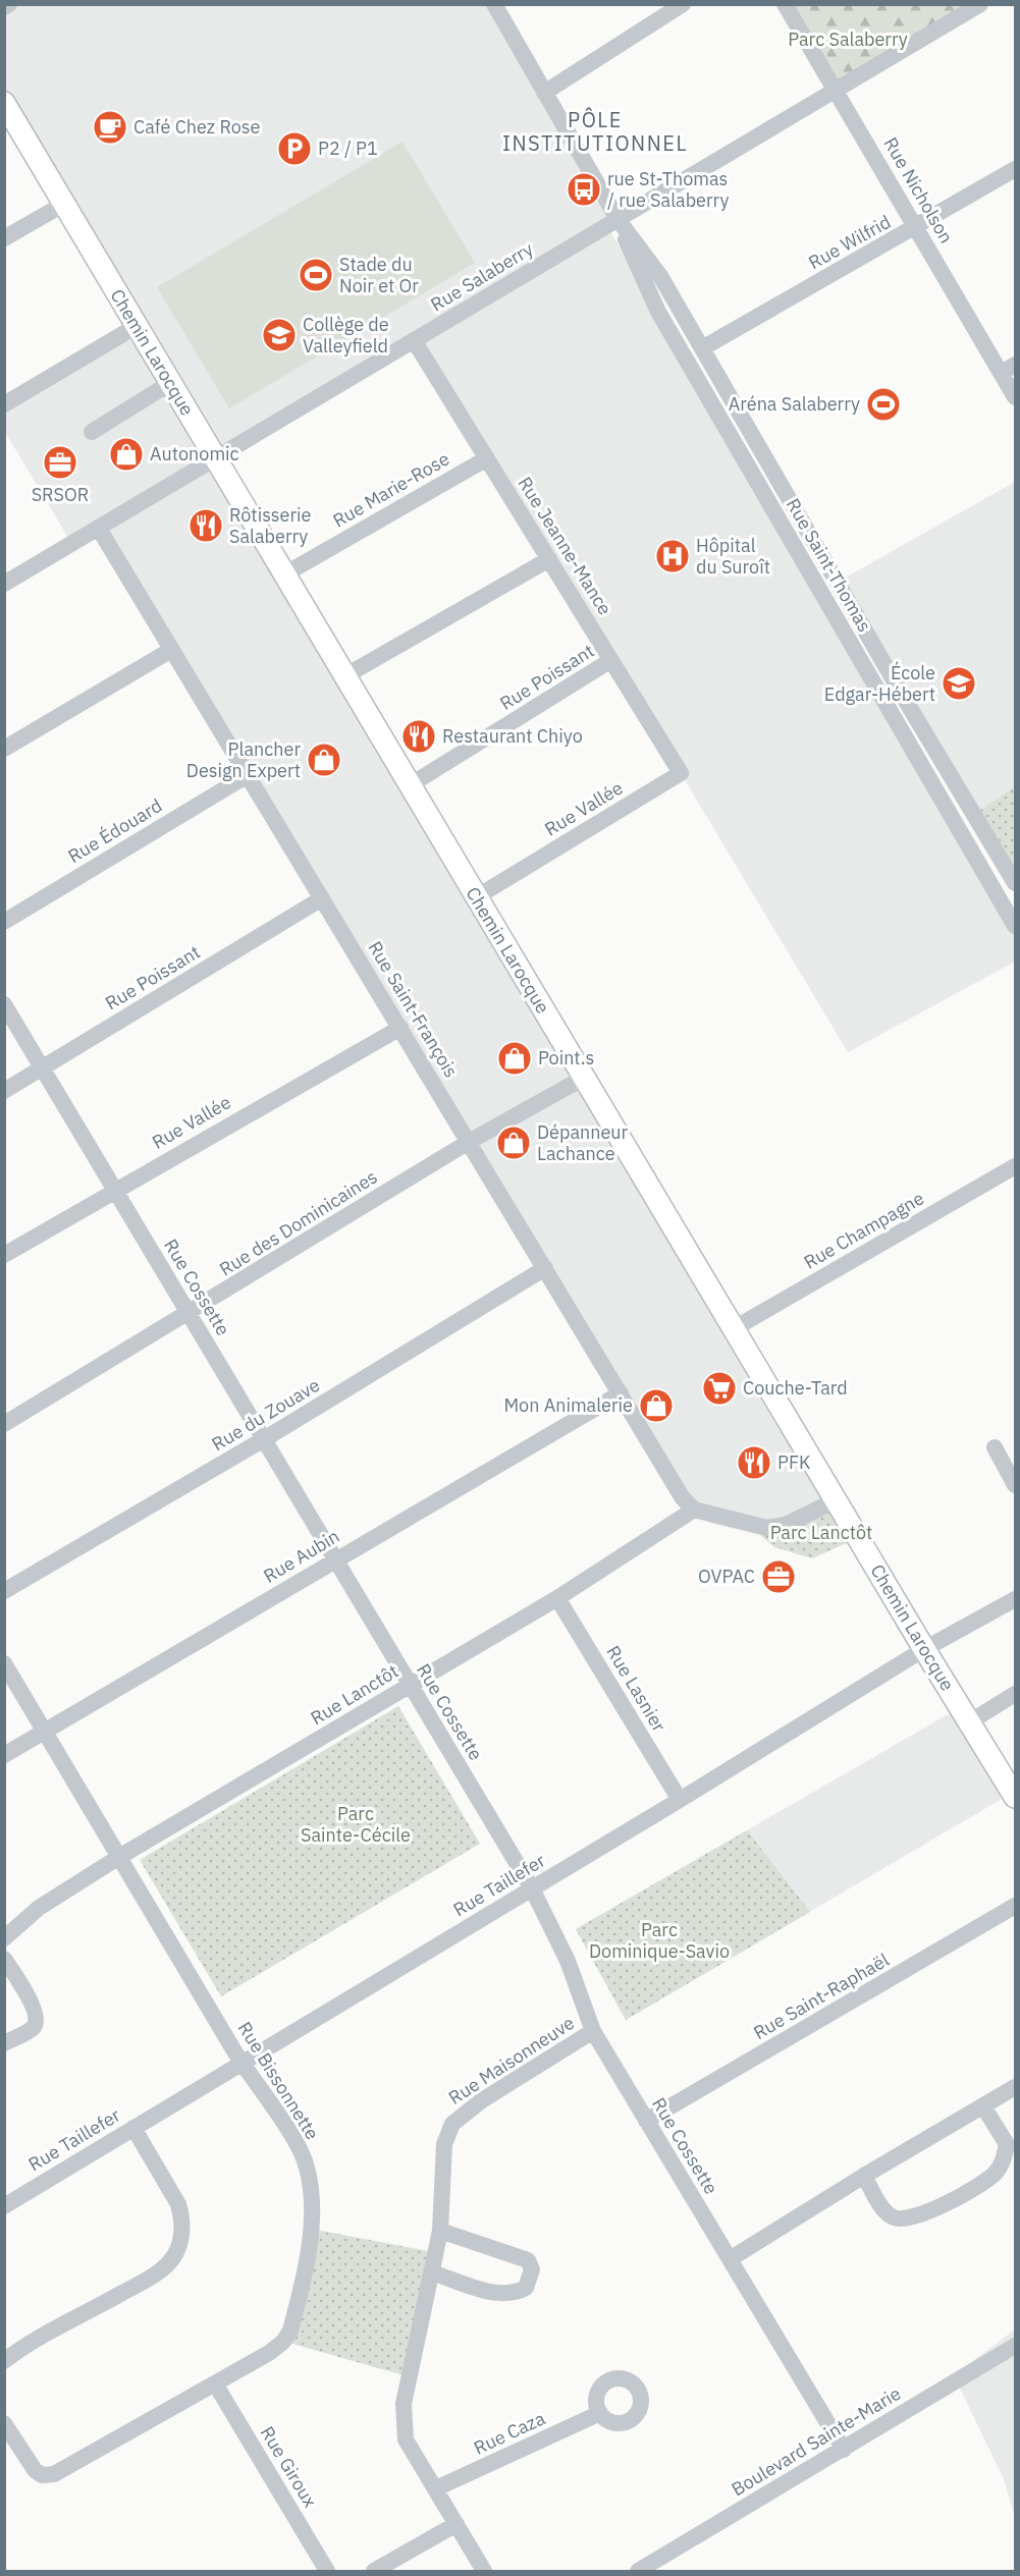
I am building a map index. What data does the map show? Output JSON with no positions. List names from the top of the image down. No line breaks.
{"streets":{"main road":["Chemin Larocque"],"street":["Rue Nicholson","Rue Wilfrid","Rue Salaberry","Rue Marie-Rose","Rue Jeanne-Mance","Rue Saint-Thomas","Rue Poissant","Rue Vallée","Rue Édouard","Rue Saint-François","Rue des Dominicaines","Rue Champagne","Rue Cossette","Rue du Zouave","Rue Aubin","Rue Lasnier","Rue Lanctôt","Rue Taillefer","Rue Saint-Raphaël","Rue Maisonneuve","Rue Bissonnette","Rue Caza","Boulevard Sainte-Marie","Rue Giroux"]},"crossings":[["Rue Nicholson","Rue Wilfrid"],["Rue Nicholson","Rue Salaberry"],["Rue Wilfrid","Rue Saint-Thomas"],["Rue Salaberry","Chemin Larocque"],["Rue Salaberry","Rue Jeanne-Mance"],["Rue Salaberry","Rue Saint-Thomas"],["Rue Salaberry","Rue Saint-François"],["Chemin Larocque","Rue Marie-Rose"],["Chemin Larocque","Rue Poissant"],["Chemin Larocque","Rue Vallée"],["Chemin Larocque","Rue des Dominicaines"],["Chemin Larocque","Rue Champagne"],["Chemin Larocque","Rue Taillefer"],["Rue Marie-Rose","Rue Jeanne-Mance"],["Rue Jeanne-Mance","Rue Poissant"],["Rue Jeanne-Mance","Rue Vallée"],["Rue Poissant","Rue Saint-François"],["Rue Poissant","Rue Cossette"],["Rue Vallée","Rue Saint-François"],["Rue Vallée","Rue Cossette"],["Rue Édouard","Rue Saint-François"],["Rue Saint-François","Rue des Dominicaines"],["Rue Saint-François","Rue du Zouave"],["Rue Saint-François","Rue Aubin"],["Rue Saint-François","Rue Lanctôt"],["Rue des Dominicaines","Rue Cossette"],["Rue Cossette","Rue du Zouave"],["Rue Cossette","Rue Aubin"],["Rue Cossette","Rue Lanctôt"],["Rue Cossette","Rue Taillefer"],["Rue Cossette","Rue Saint-Raphaël"],["Rue Cossette","Rue Maisonneuve"],["Rue Cossette","Boulevard Sainte-Marie"],["Rue Aubin","Rue Bissonnette"],["Rue Lasnier","Rue Lanctôt"],["Rue Lasnier","Rue Taillefer"],["Rue Lanctôt","Rue Bissonnette"],["Rue Taillefer","Rue Bissonnette"],["Rue Maisonneuve","Rue Caza"],["Rue Bissonnette","Rue Giroux"]],"districts":["PÔLE INSTITUTIONNEL"],"parks":["Parc Salaberry","Parc Lanctôt","Parc Sainte-Cécile","Parc Dominique-Savio"],"places":{"cafe":["Café Chez Rose"],"parking":["P2 / P1"],"bus stop":["rue St-Thomas / rue Salaberry"],"sports":["Stade du Noir et Or","Aréna Salaberry"],"school or university":["Collège de Valleyfield","École Edgar-Hébert"],"shop":["Autonomic","Plancher Design Expert","Point.s","Dépanneur Lachance","Mon Animalerie"],"office":["SRSOR","OVPAC"],"restaurant":["Rôtisserie Salaberry","Restaurant Chiyo","PFK"],"hospital":["Hôpital du Suroît"],"supermarket":["Couche-Tard"]}}
